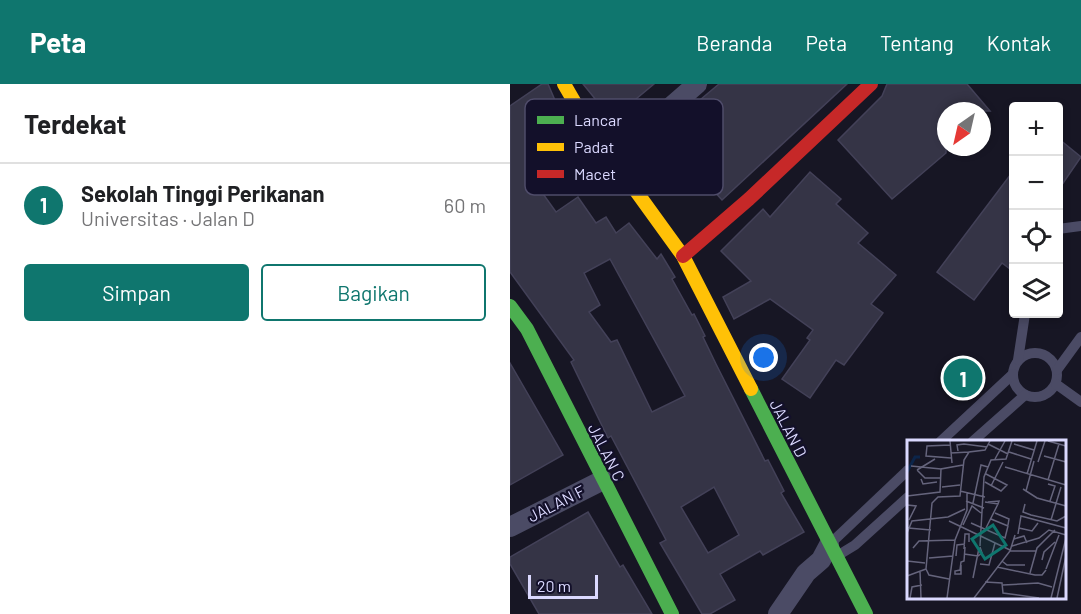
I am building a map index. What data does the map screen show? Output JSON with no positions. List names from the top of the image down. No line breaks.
{"streets":{"street":["JALAN D","JALAN C","JALAN F"]},"crossings":[["JALAN C","JALAN F"]],"legend":["Lancar","Padat","Macet"],"scale_bar":"20 m","north":"bottom left","page":{"header":"Peta","nav":["Beranda","Peta","Tentang","Kontak"],"heading":"Terdekat","map_buttons":["+","−"],"list":[{"mark":"1","name":"Sekolah Tinggi Perikanan","note":"Universitas · Jalan D","value":"60 m"}],"buttons":["Simpan","Bagikan"],"pins":"1","scale":"20 m"}}
